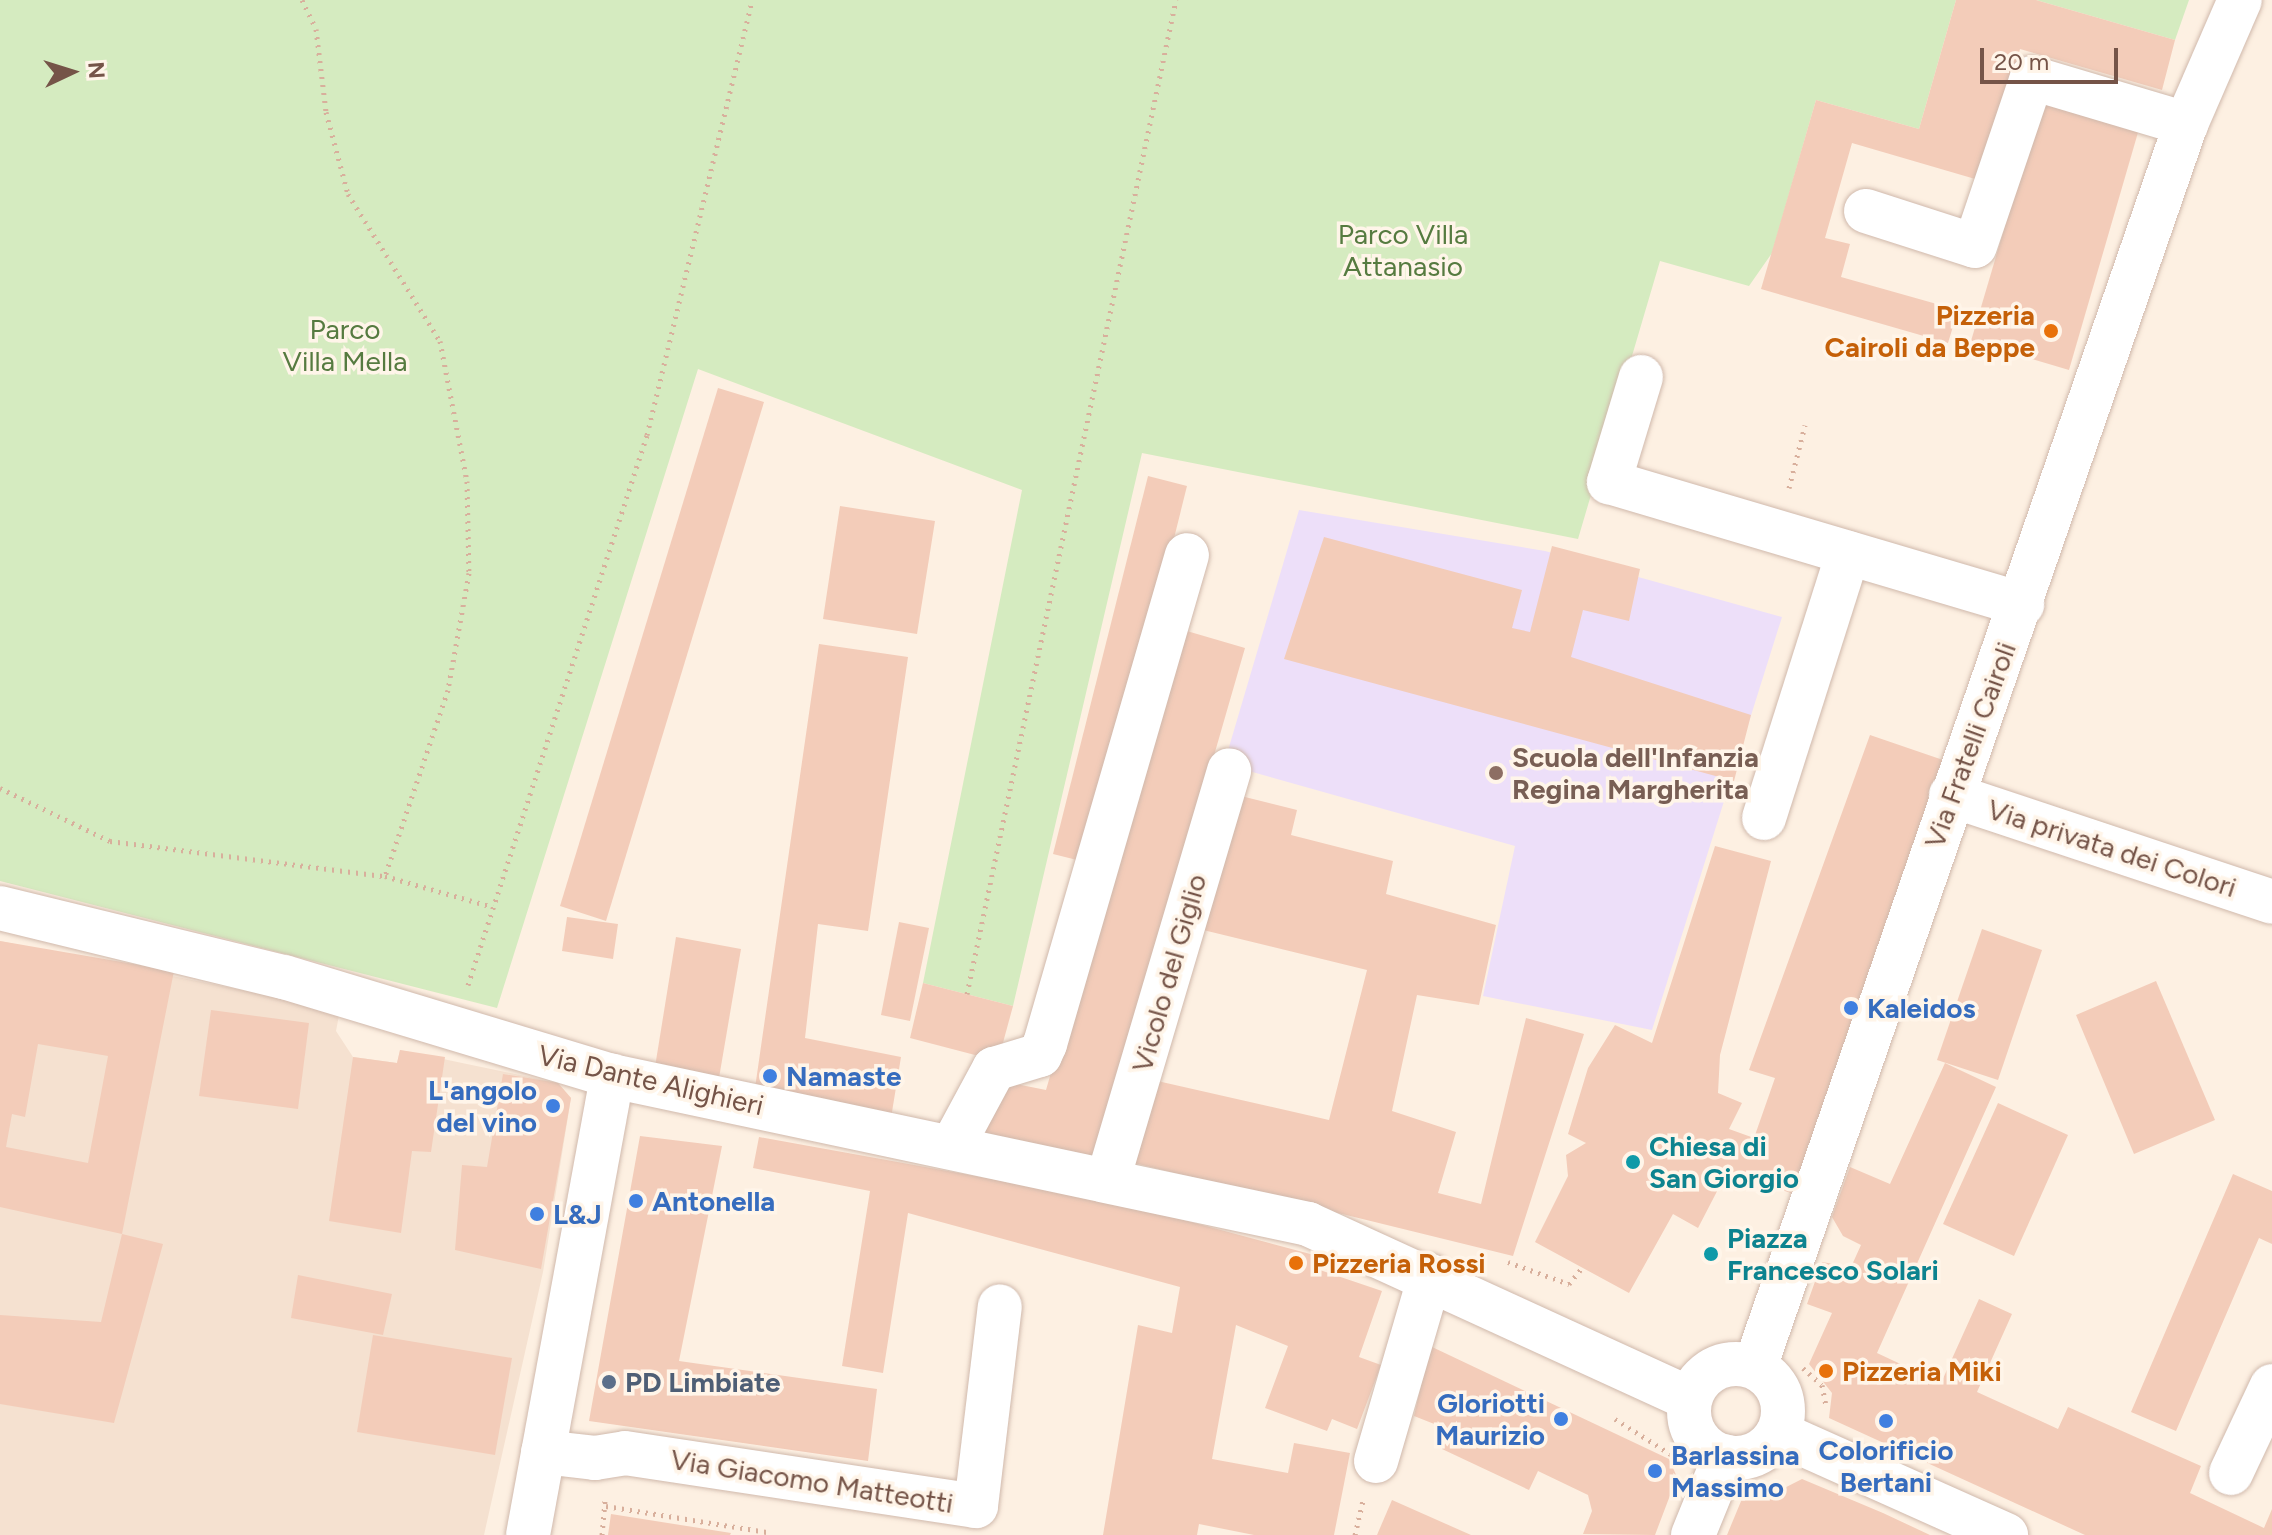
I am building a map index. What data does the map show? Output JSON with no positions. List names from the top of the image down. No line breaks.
{"streets":{"street":["Via Fratelli Cairoli","Via privata dei Colori","Vicolo del Giglio","Via Dante Alighieri","Via Giacomo Matteotti"]},"crossings":[["Via Fratelli Cairoli","Via privata dei Colori"],["Vicolo del Giglio","Via Dante Alighieri"]],"parks":["Parco Villa Attanasio","Parco Villa Mella"],"places":["Pizzeria Cairoli da Beppe","Scuola dell'Infanzia Regina Margherita","Kaleidos","Namaste","L'angolo del vino","Chiesa di San Giorgio","Antonella","L&J","Piazza Francesco Solari","Pizzeria Rossi","Pizzeria Miki","PD Limbiate","Gloriotti Maurizio","Colorificio Bertani","Barlassina Massimo"],"scale_bar":"20 m","north":"right"}
